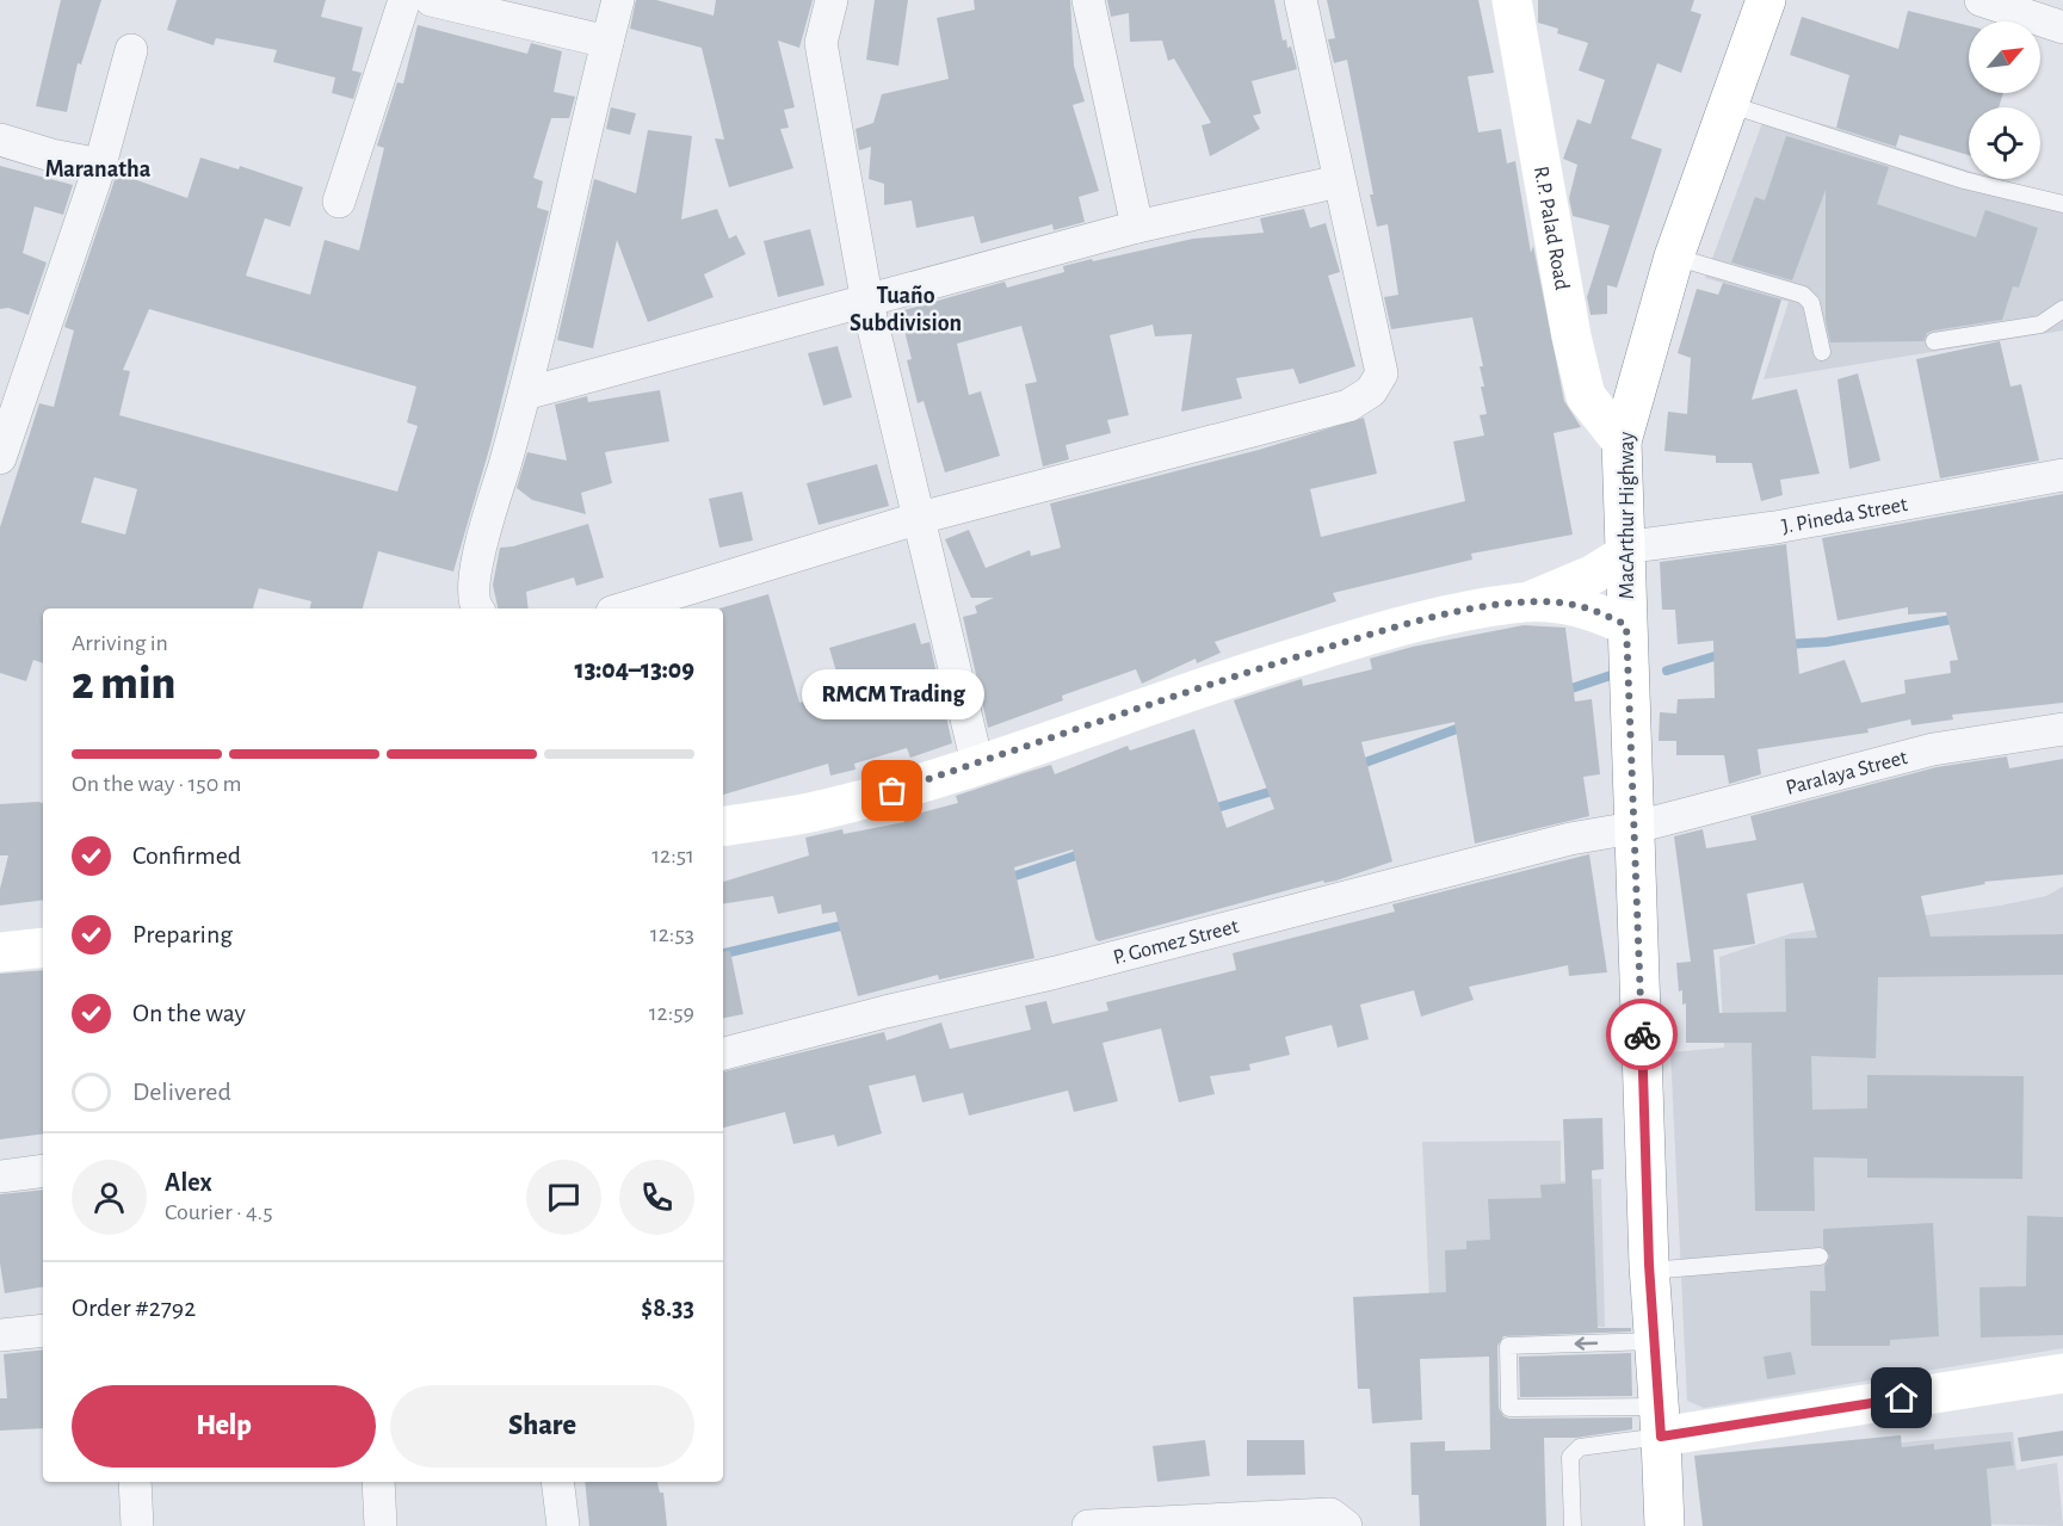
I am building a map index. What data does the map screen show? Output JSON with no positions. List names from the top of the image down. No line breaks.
{"streets":{"main road":["R.P. Palad Road","MacArthur Highway"],"street":["J. Pineda Street","Paralaya Street","P. Gomez Street"]},"crossings":[["R.P. Palad Road","MacArthur Highway"],["J. Pineda Street","MacArthur Highway"],["MacArthur Highway","Paralaya Street"],["MacArthur Highway","P. Gomez Street"],["Paralaya Street","P. Gomez Street"]],"districts":["Maranatha","Tuaño Subdivision"],"places":["RMCM Trading"],"north":"top right","page":{"heading":["2 min","Arriving in","13:04–13:09"],"panel":["Alex","Courier · 4.5","Order #2792","$8.33"],"bubble":"RMCM Trading","bar":"On the way · 150 m","list":[["Confirmed","12:51"],["Preparing","12:53"],["On the way","12:59"],"Delivered"],"buttons":["Help","Share"]}}
